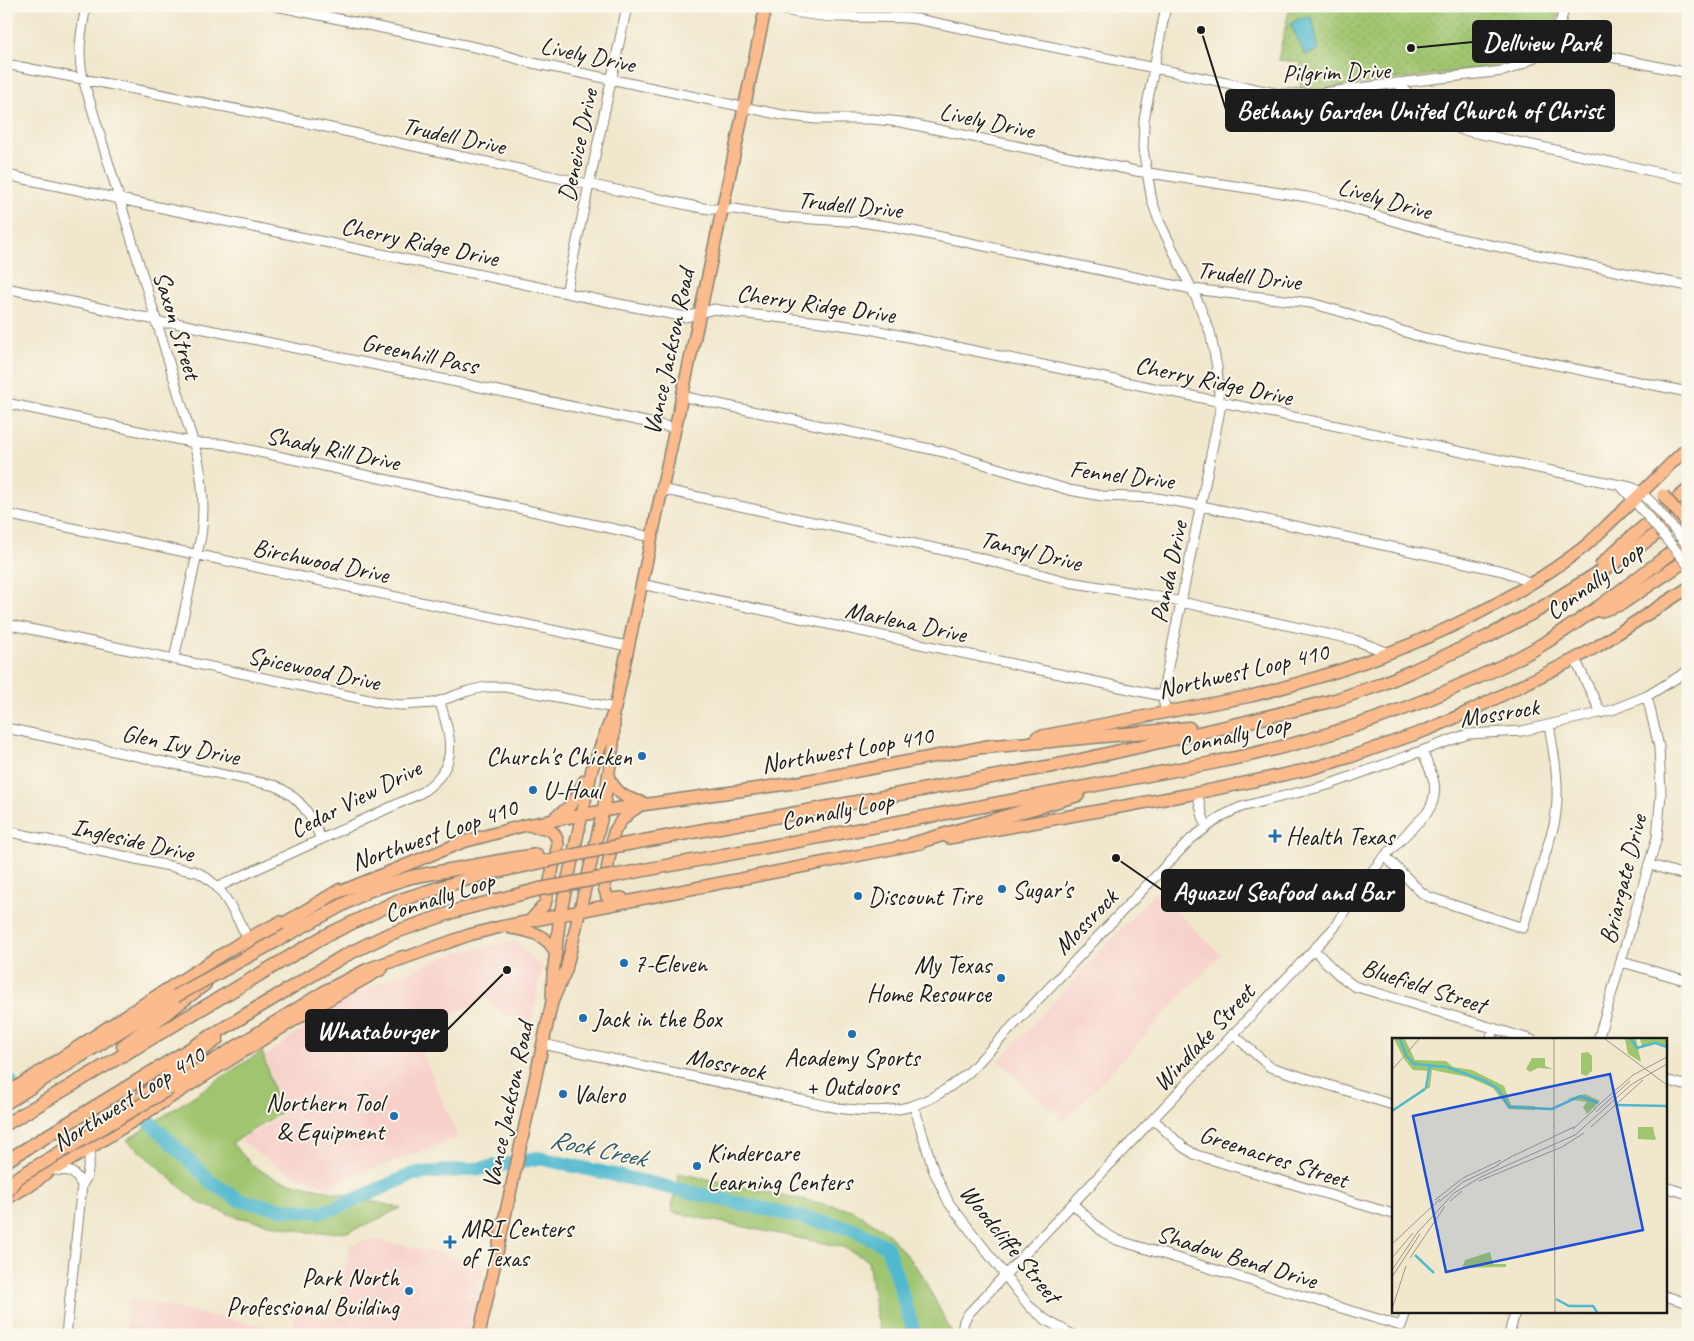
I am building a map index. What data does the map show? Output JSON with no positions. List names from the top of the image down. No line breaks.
{"streets":{"highway":["Connally Loop"],"main road":["Vance Jackson Road","Northwest Loop 410"],"street":["Lively Drive","Pilgrim Drive","Trudell Drive","Deneice Drive","Cherry Ridge Drive","Saxon Street","Greenhill Pass","Shady Rill Drive","Fennel Drive","Tansyl Drive","Birchwood Drive","Panda Drive","Marlena Drive","Spicewood Drive","Mossrock","Glen Ivy Drive","Cedar View Drive","Ingleside Drive","Briargate Drive","Bluefield Street","Windlake Street","Greenacres Street","Woodcliffe Street","Shadow Bend Drive"]},"crossings":[["Lively Drive","Deneice Drive"],["Lively Drive","Vance Jackson Road"],["Lively Drive","Panda Drive"],["Pilgrim Drive","Vance Jackson Road"],["Pilgrim Drive","Panda Drive"],["Trudell Drive","Deneice Drive"],["Trudell Drive","Saxon Street"],["Trudell Drive","Vance Jackson Road"],["Trudell Drive","Panda Drive"],["Deneice Drive","Cherry Ridge Drive"],["Cherry Ridge Drive","Saxon Street"],["Cherry Ridge Drive","Vance Jackson Road"],["Cherry Ridge Drive","Panda Drive"],["Cherry Ridge Drive","Northwest Loop 410"],["Saxon Street","Greenhill Pass"],["Saxon Street","Shady Rill Drive"],["Saxon Street","Birchwood Drive"],["Saxon Street","Spicewood Drive"],["Vance Jackson Road","Greenhill Pass"],["Vance Jackson Road","Shady Rill Drive"],["Vance Jackson Road","Fennel Drive"],["Vance Jackson Road","Tansyl Drive"],["Vance Jackson Road","Birchwood Drive"],["Vance Jackson Road","Marlena Drive"],["Vance Jackson Road","Spicewood Drive"],["Vance Jackson Road","Northwest Loop 410"],["Vance Jackson Road","Mossrock"],["Fennel Drive","Panda Drive"],["Fennel Drive","Northwest Loop 410"],["Tansyl Drive","Panda Drive"],["Tansyl Drive","Northwest Loop 410"],["Panda Drive","Marlena Drive"],["Panda Drive","Northwest Loop 410"],["Spicewood Drive","Cedar View Drive"],["Northwest Loop 410","Ingleside Drive"],["Mossrock","Briargate Drive"],["Mossrock","Windlake Street"],["Mossrock","Woodcliffe Street"],["Glen Ivy Drive","Cedar View Drive"],["Cedar View Drive","Ingleside Drive"],["Bluefield Street","Windlake Street"],["Windlake Street","Greenacres Street"],["Windlake Street","Woodcliffe Street"],["Windlake Street","Shadow Bend Drive"]],"water":["Rock Creek"],"places":{"other":["Bethany Garden United Church of Christ","Dellview Park","Church's Chicken","U-Haul","Aguazul Seafood and Bar","Sugar's","Discount Tire","7-Eleven","Whataburger","My Texas Home Resource","Jack in the Box","Academy Sports + Outdoors","Valero","Northern Tool & Equipment","Kindercare Learning Centers","Park North Professional Building"],"health":["Health Texas","MRI Centers of Texas"]}}
